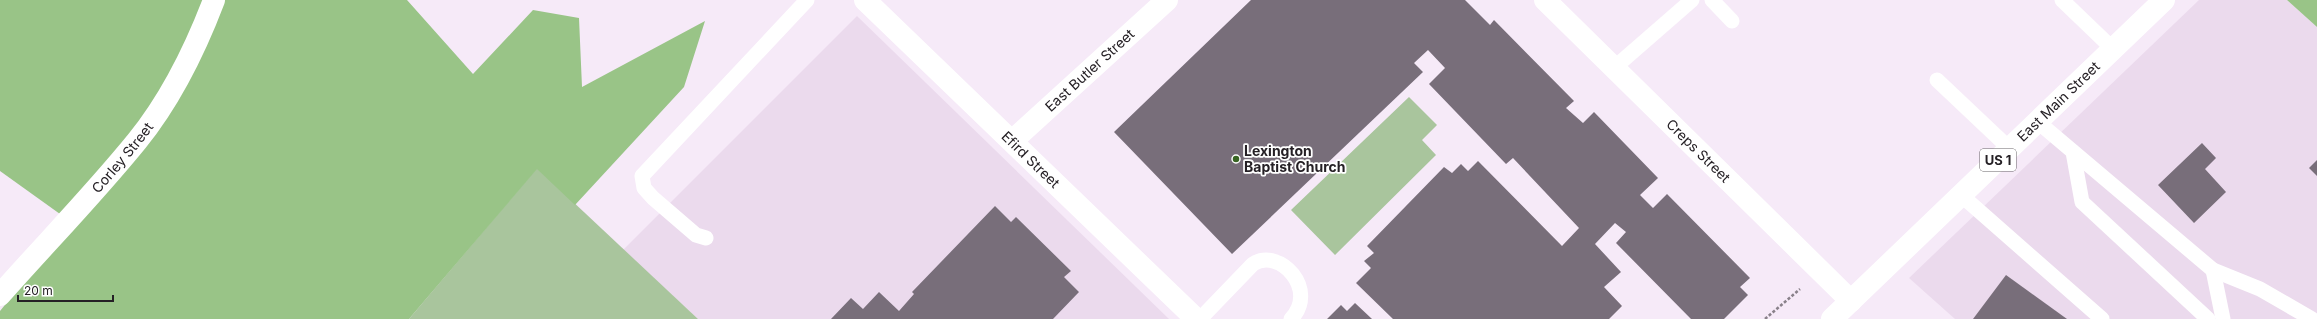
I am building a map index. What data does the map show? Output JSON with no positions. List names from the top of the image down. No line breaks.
{"streets":{"street":["East Butler Street","East Main Street","Creps Street","Corley Street","Efird Street","US 1"]},"crossings":[["East Butler Street","Efird Street"],["East Main Street","Creps Street"]],"places":["Lexington Baptist Church"],"scale_bar":"20 m"}
